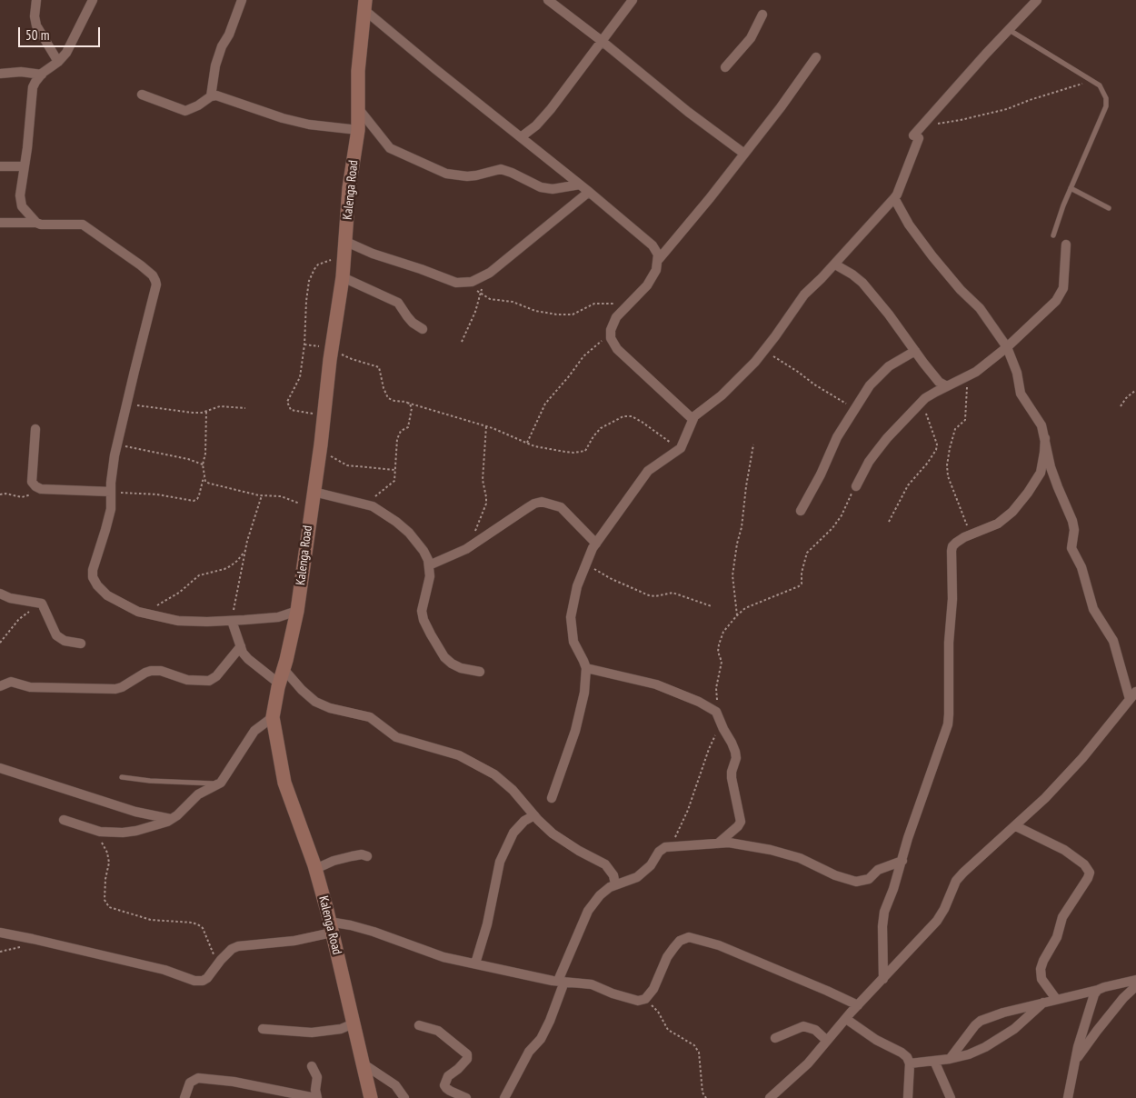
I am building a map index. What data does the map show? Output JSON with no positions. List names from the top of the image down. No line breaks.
{"streets":{"main road":["Kalenga Road"]},"scale_bar":"50 m"}
